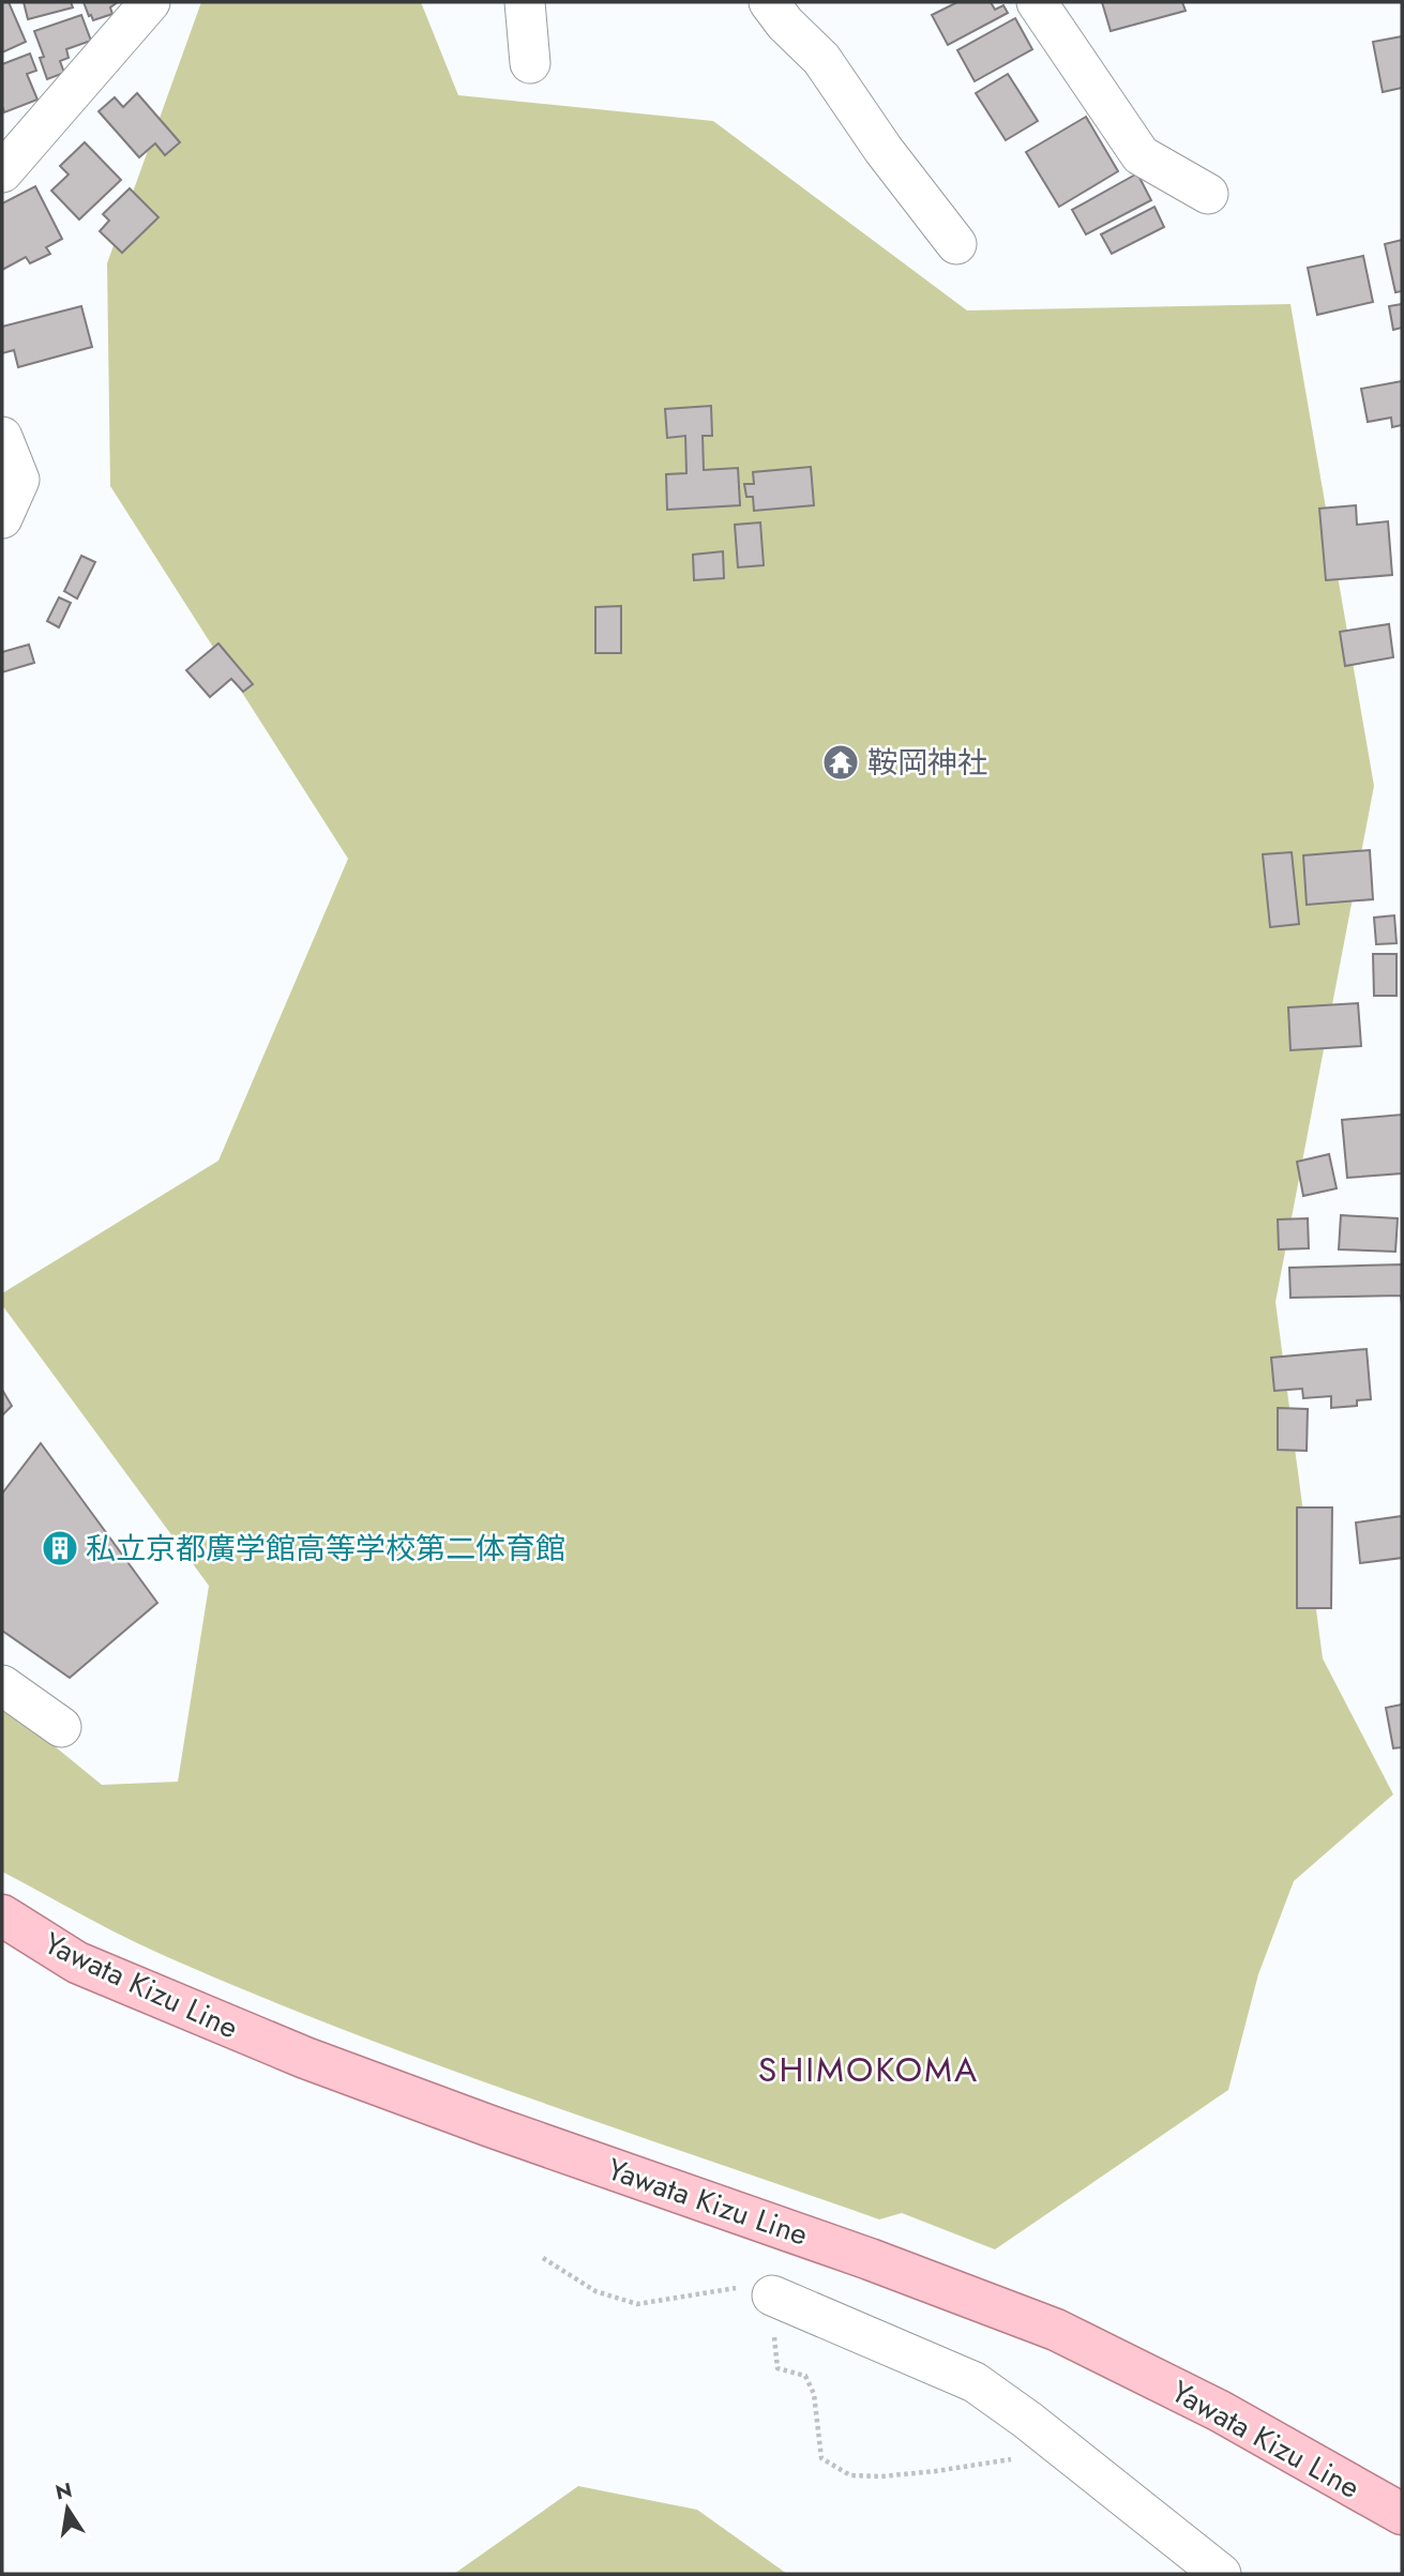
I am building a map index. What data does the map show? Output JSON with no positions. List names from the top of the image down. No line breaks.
{"streets":{"main road":["Yawata Kizu Line"]},"districts":["SHIMOKOMA"],"places":{"temple":["鞍岡神社"],"building":["私立京都廣学館高等学校第二体育館"]},"north":"top"}
